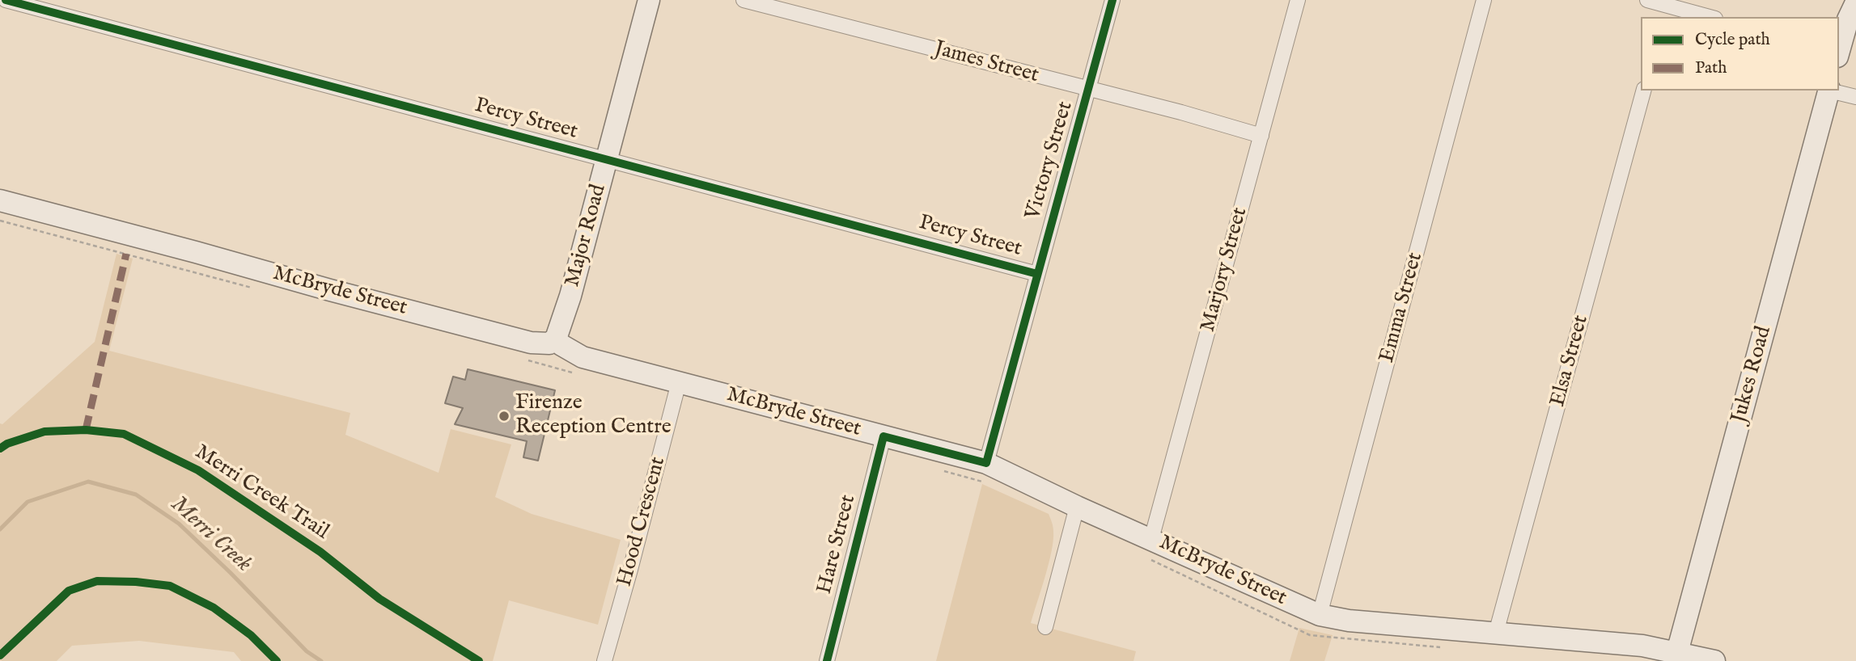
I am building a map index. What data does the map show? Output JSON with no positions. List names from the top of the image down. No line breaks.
{"streets":{"street":["James Street","Percy Street","Victory Street","Major Road","Marjory Street","McBryde Street","Emma Street","Elsa Street","Jukes Road","Hood Crescent","Hare Street"],"cycle path":["Merri Creek Trail"]},"crossings":[["James Street","Victory Street"],["James Street","Marjory Street"],["Percy Street","Victory Street"],["Percy Street","Major Road"],["Victory Street","McBryde Street"],["Major Road","McBryde Street"],["Marjory Street","McBryde Street"],["McBryde Street","Emma Street"],["McBryde Street","Elsa Street"],["McBryde Street","Jukes Road"],["McBryde Street","Hood Crescent"],["McBryde Street","Hare Street"]],"water":["Merri Creek"],"places":["Firenze Reception Centre"],"legend":["Cycle path","Path"]}
